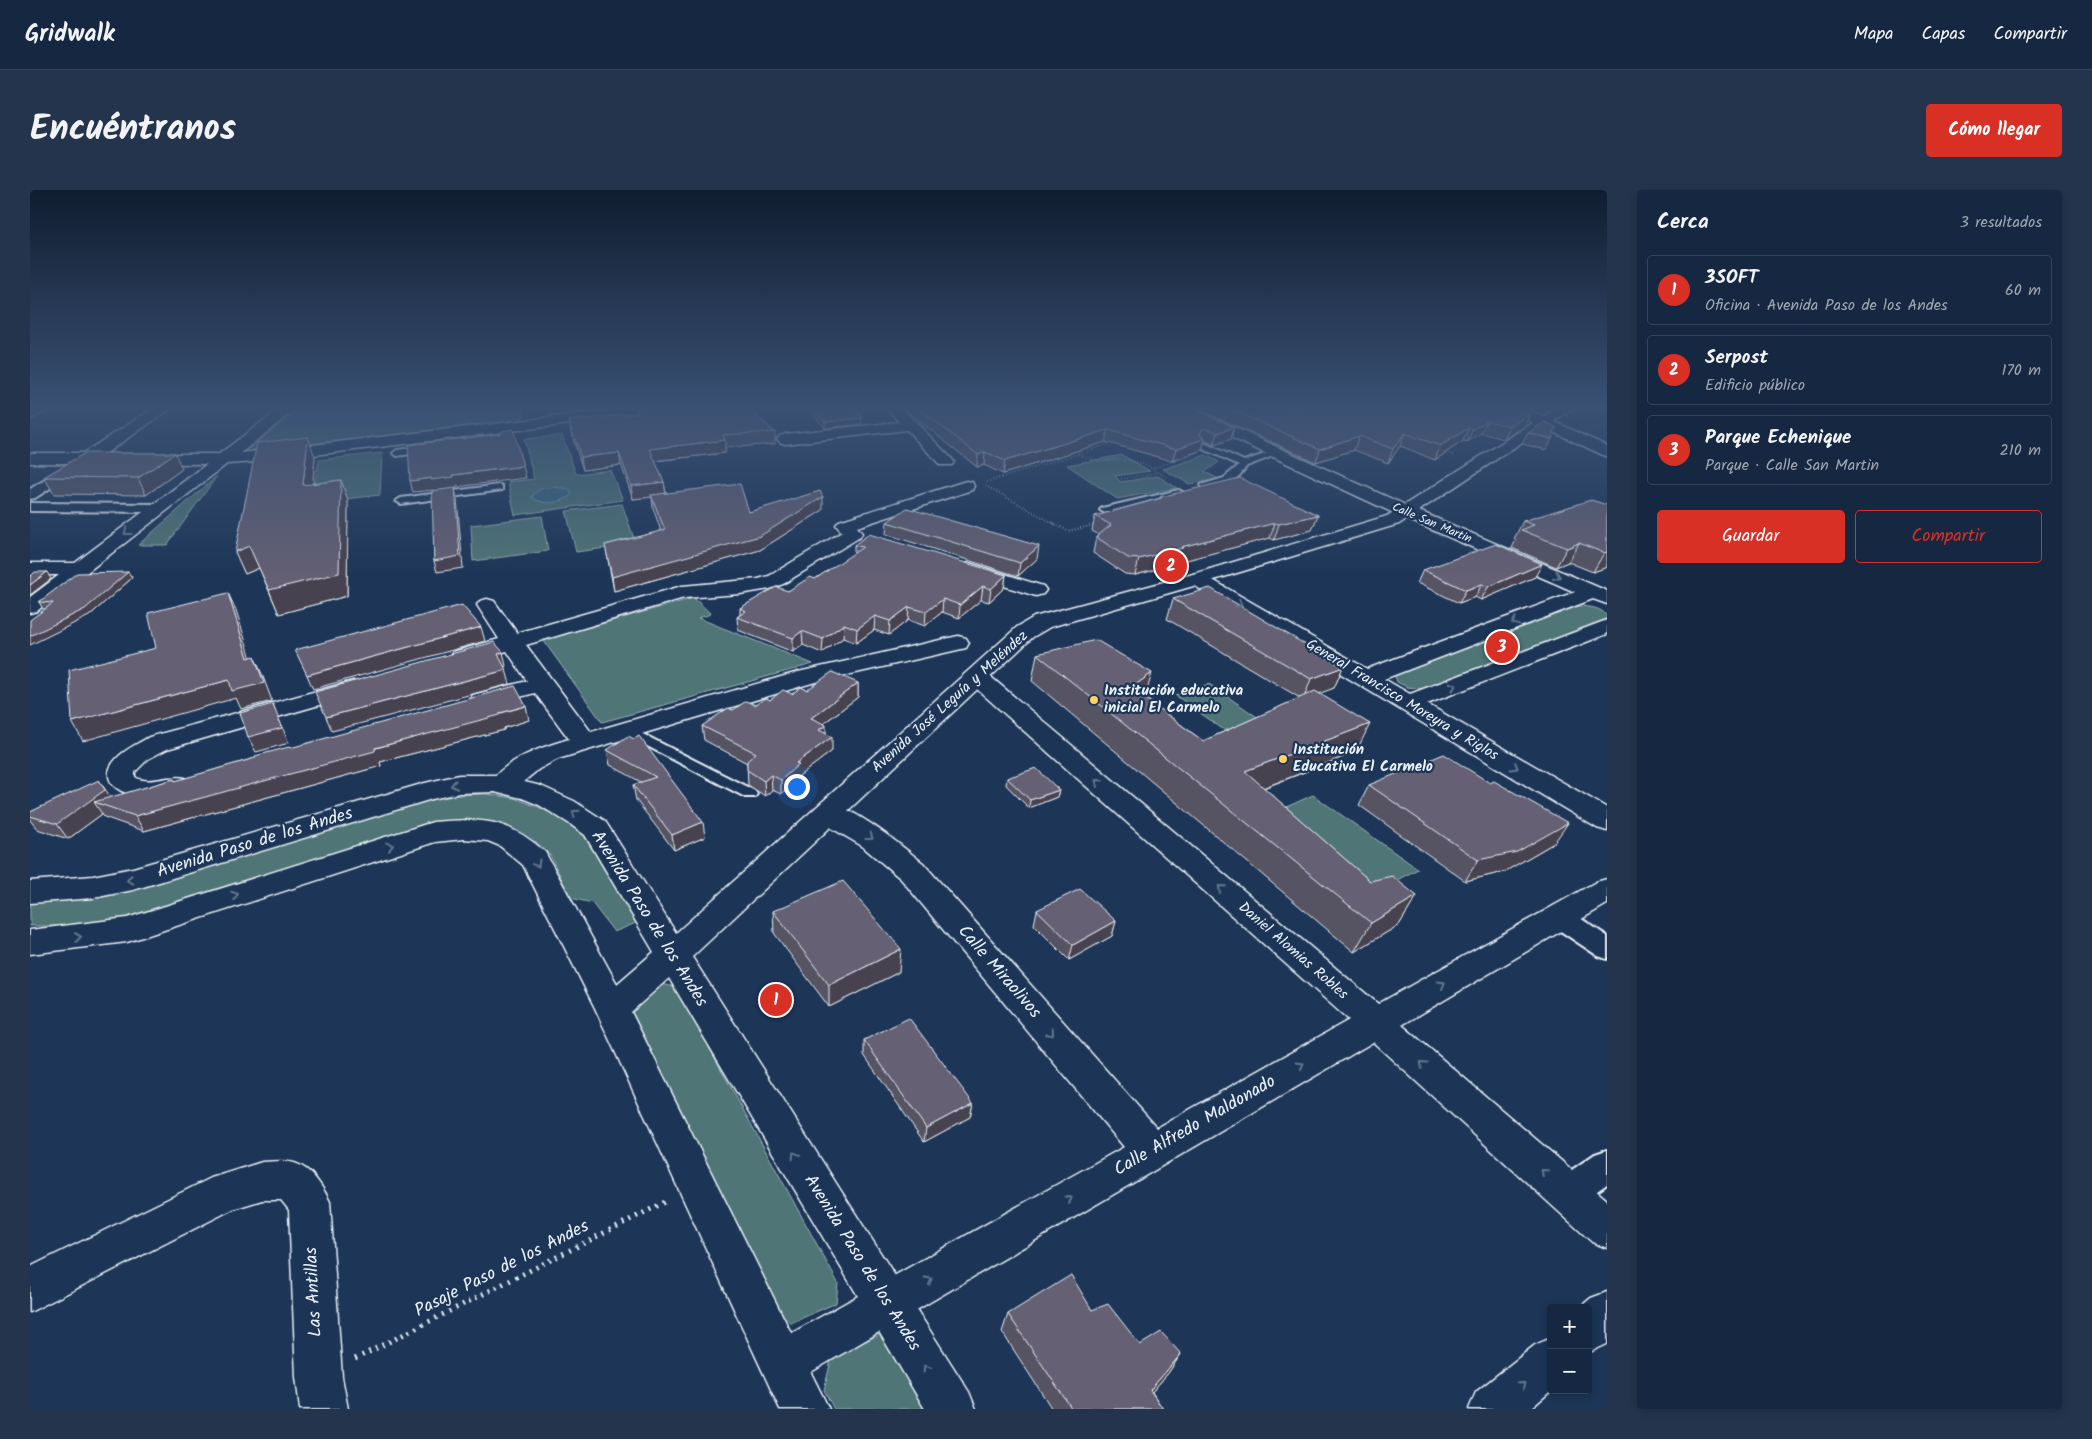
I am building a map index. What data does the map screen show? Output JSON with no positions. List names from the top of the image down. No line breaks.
{"streets":{"street":["Calle San Martin","General Francisco Moreyra y Riglos","Avenida José Leguía y Meléndez","Avenida Paso de los Andes","Daniel Alomias Robles","Calle Miraolivos","Calle Alfredo Maldonado","Las Antillas"],"path":["Pasaje Paso de los Andes"]},"crossings":[["Calle San Martin","Avenida José Leguía y Meléndez"],["General Francisco Moreyra y Riglos","Avenida José Leguía y Meléndez"],["Avenida José Leguía y Meléndez","Avenida Paso de los Andes"],["Avenida José Leguía y Meléndez","Daniel Alomias Robles"],["Avenida José Leguía y Meléndez","Calle Miraolivos"],["Avenida Paso de los Andes","Calle Alfredo Maldonado"],["Daniel Alomias Robles","Calle Alfredo Maldonado"],["Calle Miraolivos","Calle Alfredo Maldonado"],["Pasaje Paso de los Andes","Las Antillas"]],"one_way":["Calle San Martin","General Francisco Moreyra y Riglos","Avenida Paso de los Andes","Daniel Alomias Robles","Calle Miraolivos","Calle Alfredo Maldonado"],"places":["Institución educativa inicial El Carmelo","Institución Educativa El Carmelo"],"page":{"header":"Gridwalk","nav":["Mapa","Capas","Compartir"],"title":"Encuéntranos","buttons":["Cómo llegar",["Guardar","Compartir"]],"heading":["Cerca","3 resultados"],"list":[{"mark":"1","name":"3SOFT","note":"Oficina · Avenida Paso de los Andes","value":"60 m"},{"mark":"2","name":"Serpost","note":"Edificio público","value":"170 m"},{"mark":"3","name":"Parque Echenique","note":"Parque · Calle San Martin","value":"210 m"}],"pins":["2","3","1"],"map_buttons":["+","−"]}}
